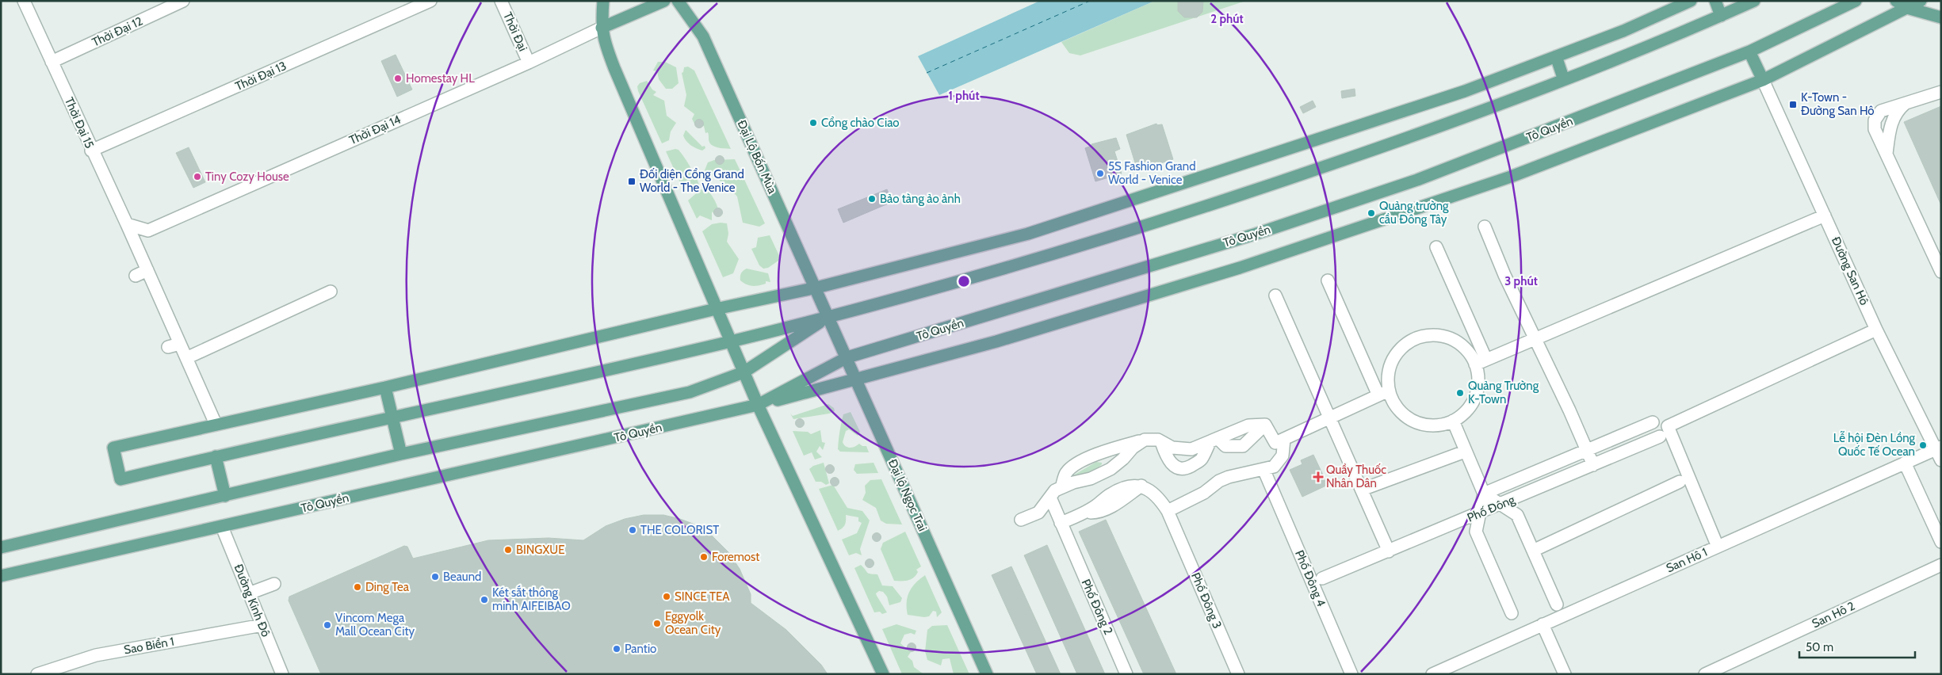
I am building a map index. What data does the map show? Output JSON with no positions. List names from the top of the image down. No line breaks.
{"streets":{"main road":["Tô Quyền","Đại Lộ Bốn Mùa","Đại lộ Ngọc Trai"],"street":["Thời Đại 12","Thời Đại","Thời Đại 13","Thời Đại 15","Thời Đại 14","Đường San Hô","Phố Đông","San Hô 1","Phố Đông 4","Đường Kinh Đô","Phố Đông 3","Phố Đông 2","San Hô 2","Sao Biển 1"]},"crossings":[["Thời Đại 12","Thời Đại 15"],["Thời Đại","Thời Đại 14"],["Thời Đại 13","Thời Đại 15"],["Thời Đại 15","Thời Đại 14"],["Tô Quyền","Đại lộ Ngọc Trai"],["Tô Quyền","Đường Kinh Đô"],["Đại Lộ Bốn Mùa","Đại lộ Ngọc Trai"],["Đường San Hô","San Hô 1"],["Đường Kinh Đô","Sao Biển 1"],["Phố Đông 3","Phố Đông 2"]],"places":{"other":["Homestay HL","Cổng chào Ciao","5S Fashion Grand World - Venice","Tiny Cozy House","Bảo tàng ảo ảnh","Quảng trường cầu Đông Tây","Quảng Trường K-Town","Lễ hội Đèn Lồng Quốc Tế Ocean","THE COLORIST","BINGXUE","Foremost","Beaund","Ding Tea","SINCE TEA","Két sắt thông minh AIFEIBAO","Eggyolk Ocean City","Vincom Mega Mall Ocean City","Pantio"],"transit":["K-Town - Đường San Hô","Đối diện Cổng Grand World - The Venice"],"health":["Quầy Thuốc Nhân Dân"]},"scale_bar":"50 m","rings":["2 phút","1 phút","3 phút"]}
